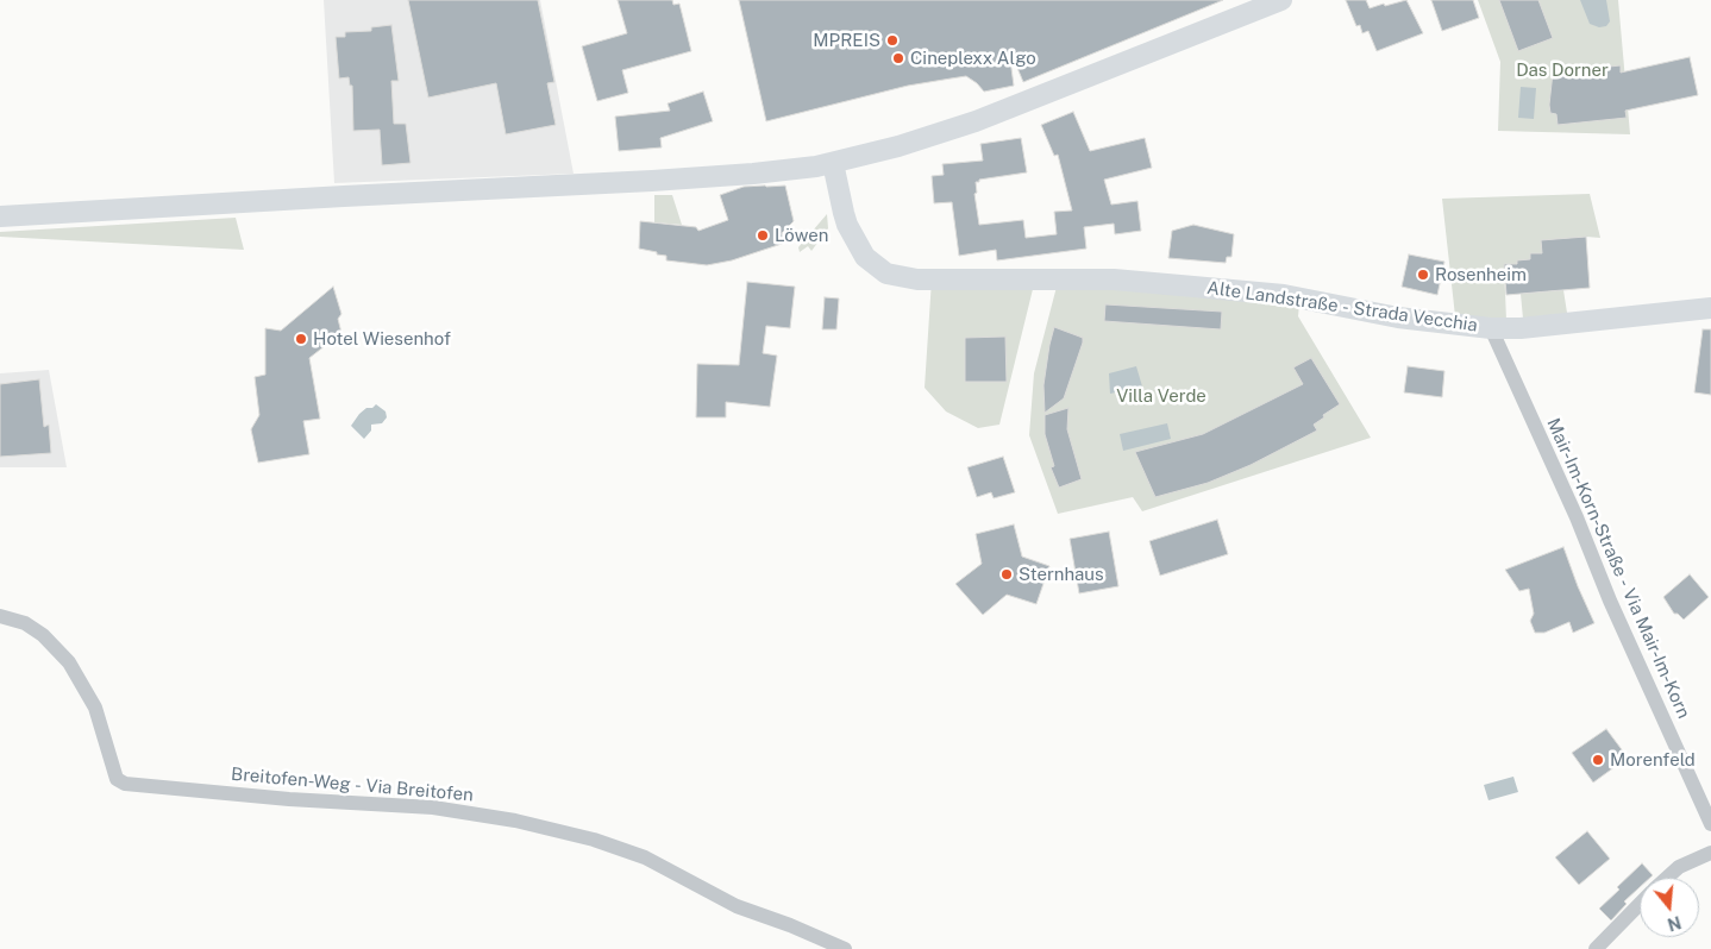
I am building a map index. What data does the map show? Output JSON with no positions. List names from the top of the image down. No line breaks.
{"streets":{"main road":["Alte Landstraße - Strada Vecchia"],"street":["Mair-Im-Korn-Straße - Via Mair-Im-Korn","Breitofen-Weg - Via Breitofen"]},"crossings":[["Alte Landstraße - Strada Vecchia","Mair-Im-Korn-Straße - Via Mair-Im-Korn"]],"parks":["Das Dorner","Villa Verde"],"places":["MPREIS","Cineplexx Algo","Löwen","Rosenheim","Hotel Wiesenhof","Sternhaus","Morenfeld"],"north":"bottom"}
